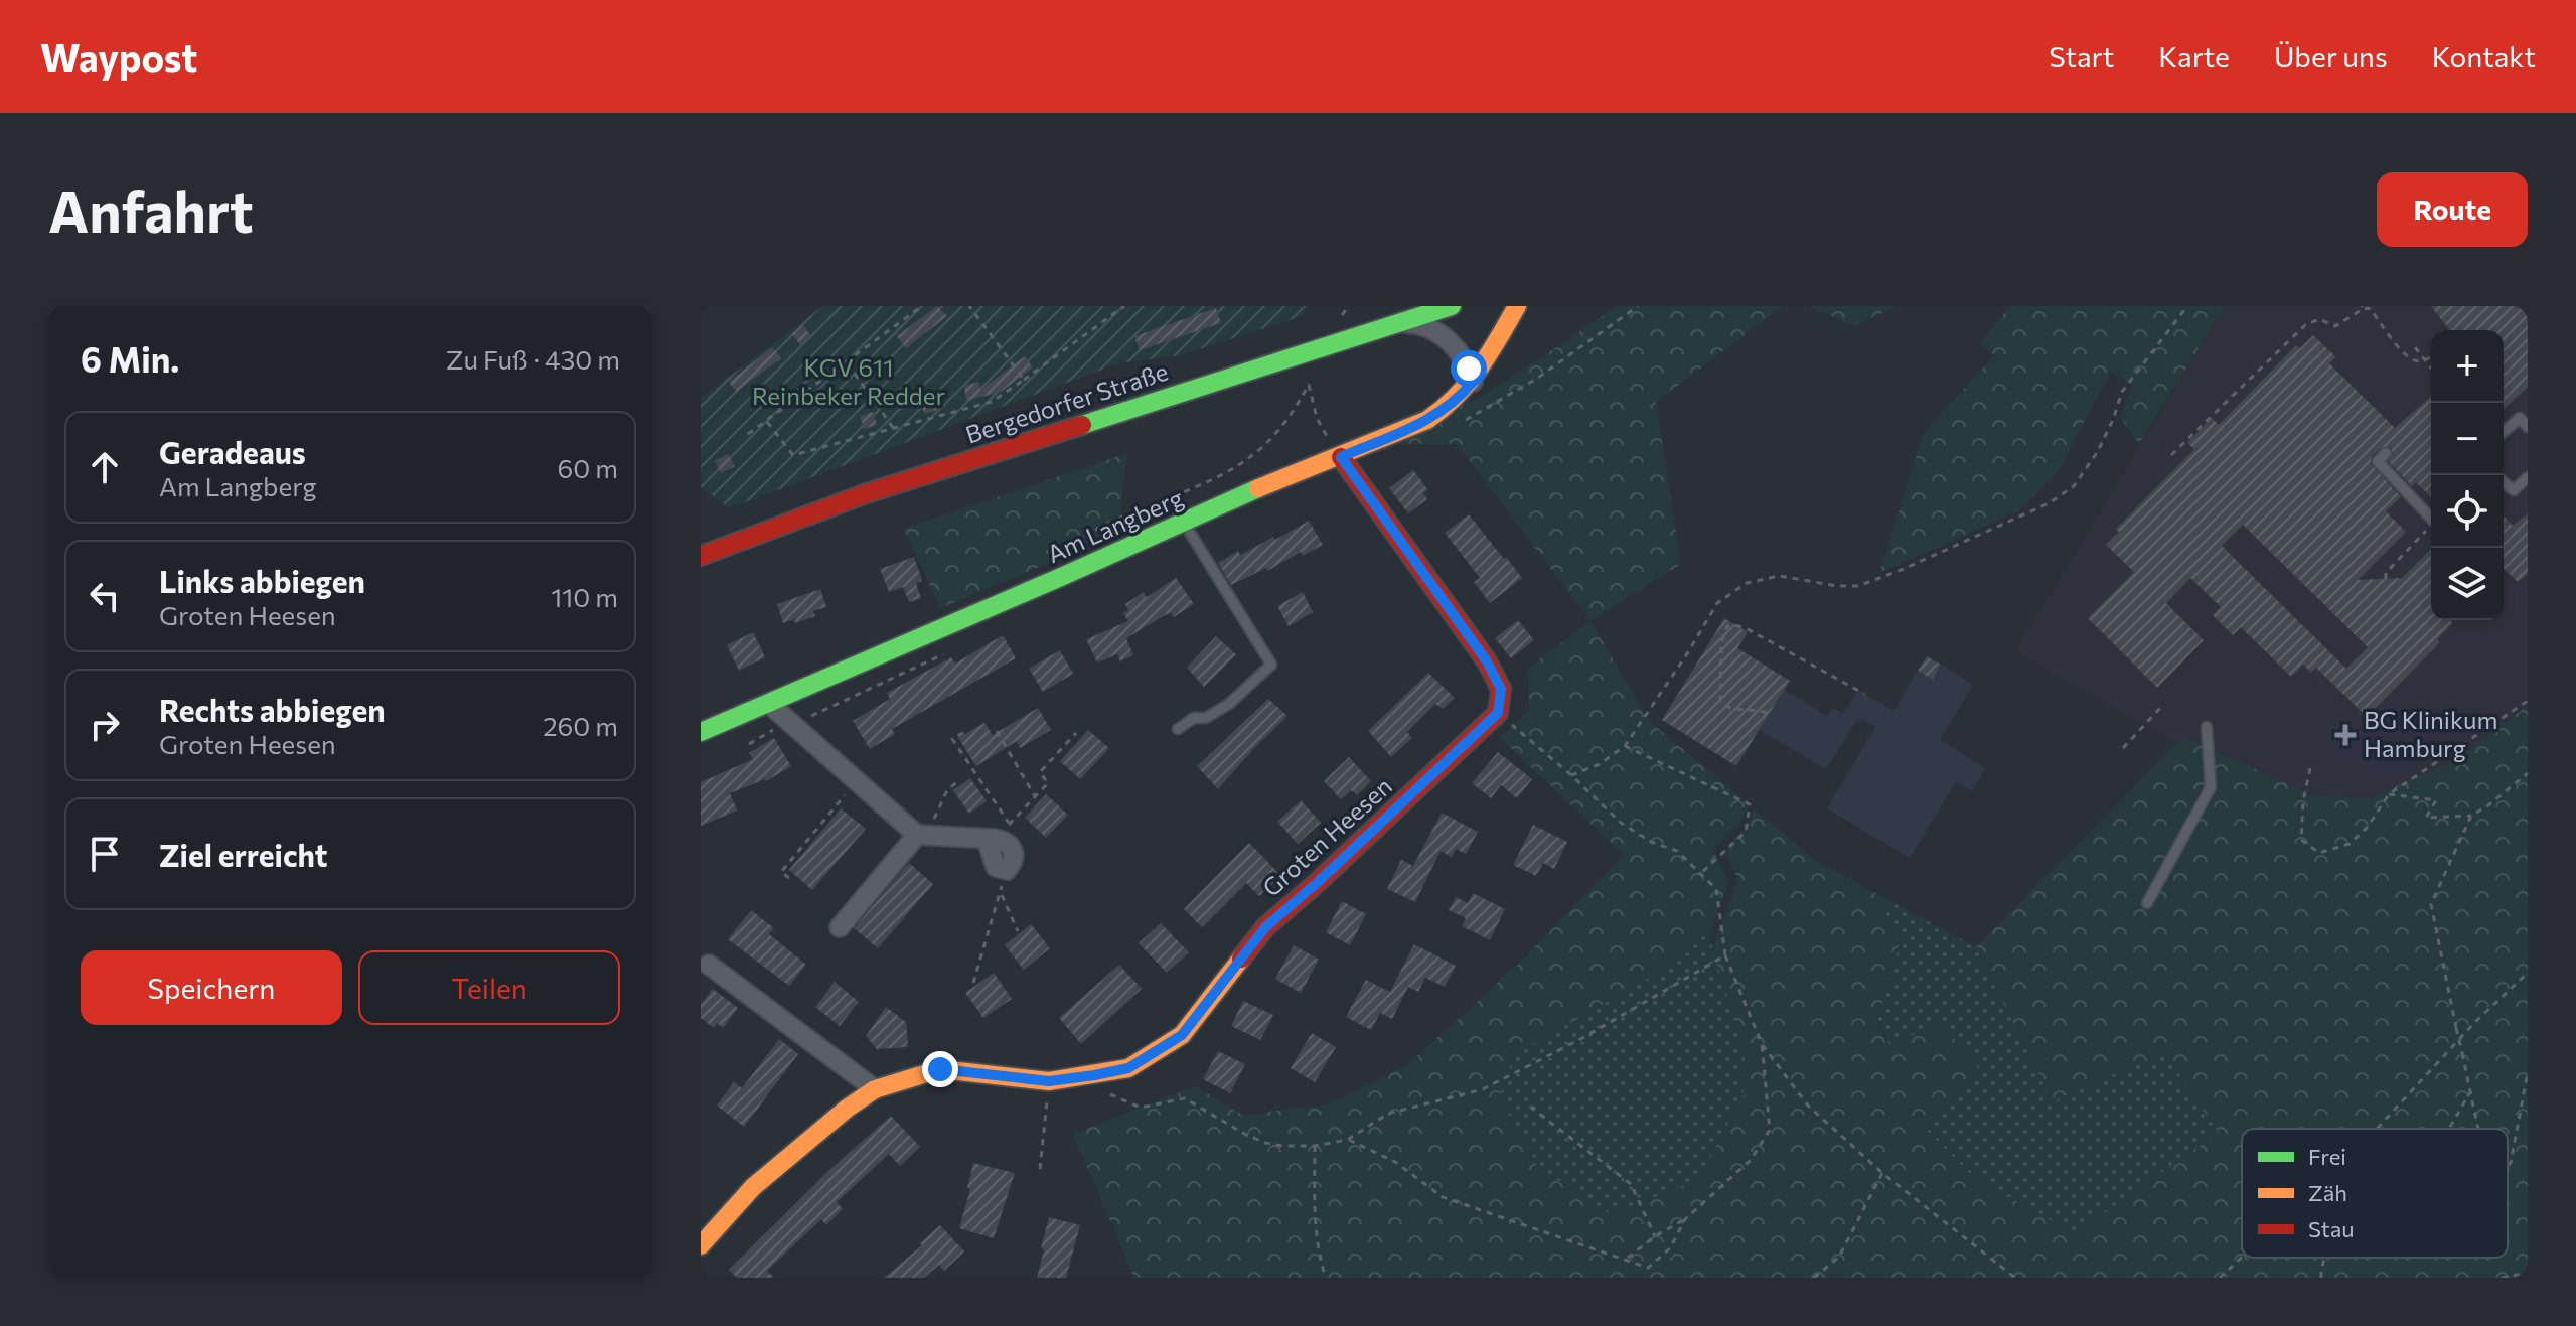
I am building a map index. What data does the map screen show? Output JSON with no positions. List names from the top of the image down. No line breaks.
{"streets":{"street":["Bergedorfer Straße","Am Langberg","Groten Heesen"]},"parks":["KGV 611 Reinbeker Redder"],"places":{"health":["BG Klinikum Hamburg"]},"legend":["Frei","Zäh","Stau"],"page":{"header":"Waypost","nav":["Start","Karte","Über uns","Kontakt"],"buttons":["Route",["Speichern","Teilen"]],"title":"Anfahrt","heading":["6 Min.","Zu Fuß · 430 m"],"map_buttons":["+","−"],"list":[["Geradeaus","Am Langberg","60 m"],["Links abbiegen","Groten Heesen","110 m"],["Rechts abbiegen","Groten Heesen","260 m"],"Ziel erreicht"]}}
